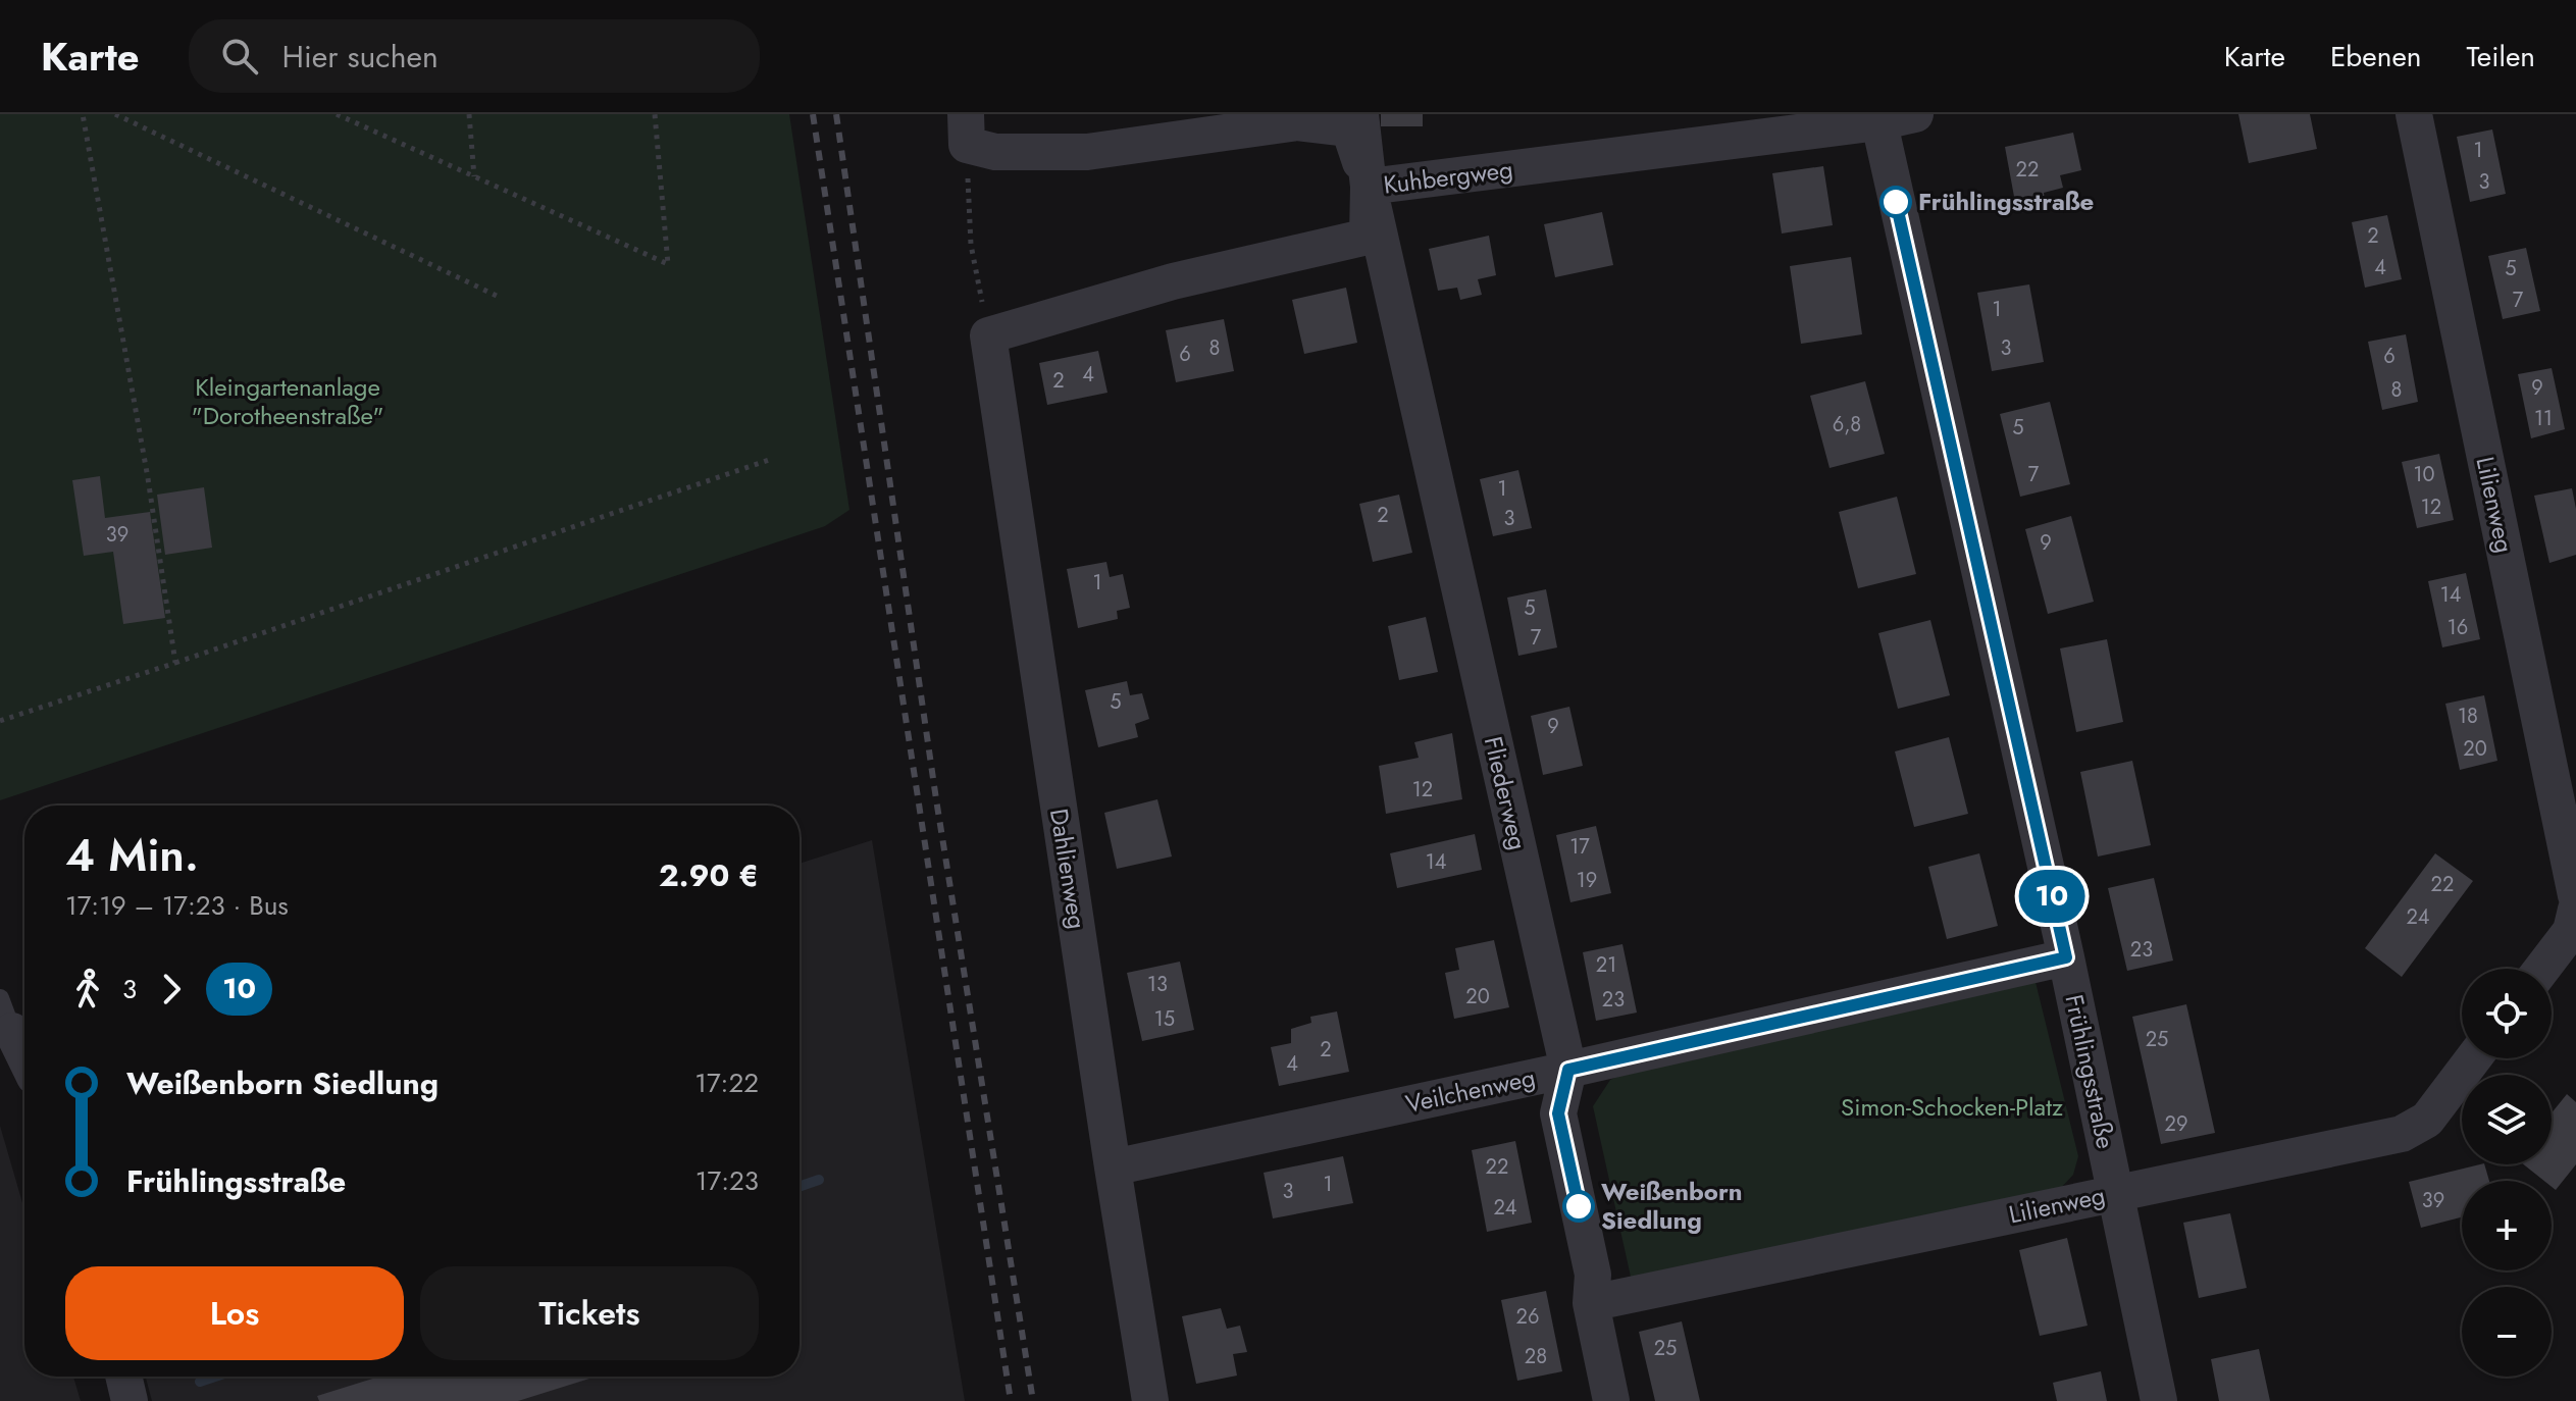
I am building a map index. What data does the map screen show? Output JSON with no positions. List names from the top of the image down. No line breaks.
{"streets":{"street":["Kuhbergweg","Lilienweg","Fliederweg","Dahlienweg","Frühlingsstraße","Veilchenweg"]},"crossings":[["Kuhbergweg","Fliederweg"],["Kuhbergweg","Dahlienweg"],["Kuhbergweg","Frühlingsstraße"],["Lilienweg","Fliederweg"],["Lilienweg","Frühlingsstraße"],["Fliederweg","Veilchenweg"],["Dahlienweg","Veilchenweg"],["Frühlingsstraße","Veilchenweg"]],"parks":["Kleingartenanlage \"Dorotheenstraße\"","Simon-Schocken-Platz"],"places":["Frühlingsstraße","Weißenborn Siedlung"],"lines":["bus line 10"],"house_numbers":["1","22","3","2","4","5","7","1","8","3","6","6","4","2","9","8","11","6,8","5","7","10","1","12","2","3","39","9","1","14","5","16","7","5","18","9","20","12","17","14","19","22","24","23","21","13","20","23","15","25","2","4","29","22","1","3","39","24","26","25","28"],"page":{"header":"Karte","search":"Hier suchen","nav":["Karte","Ebenen","Teilen"],"on_map":"10","heading":["4 Min.","17:19 – 17:23 · Bus","2.90 €"],"legs":["3","10"],"map_buttons":["+","−"],"list":[{"name":"Weißenborn Siedlung","value":"17:22"},{"name":"Frühlingsstraße","value":"17:23"}],"buttons":["Los","Tickets"]}}
